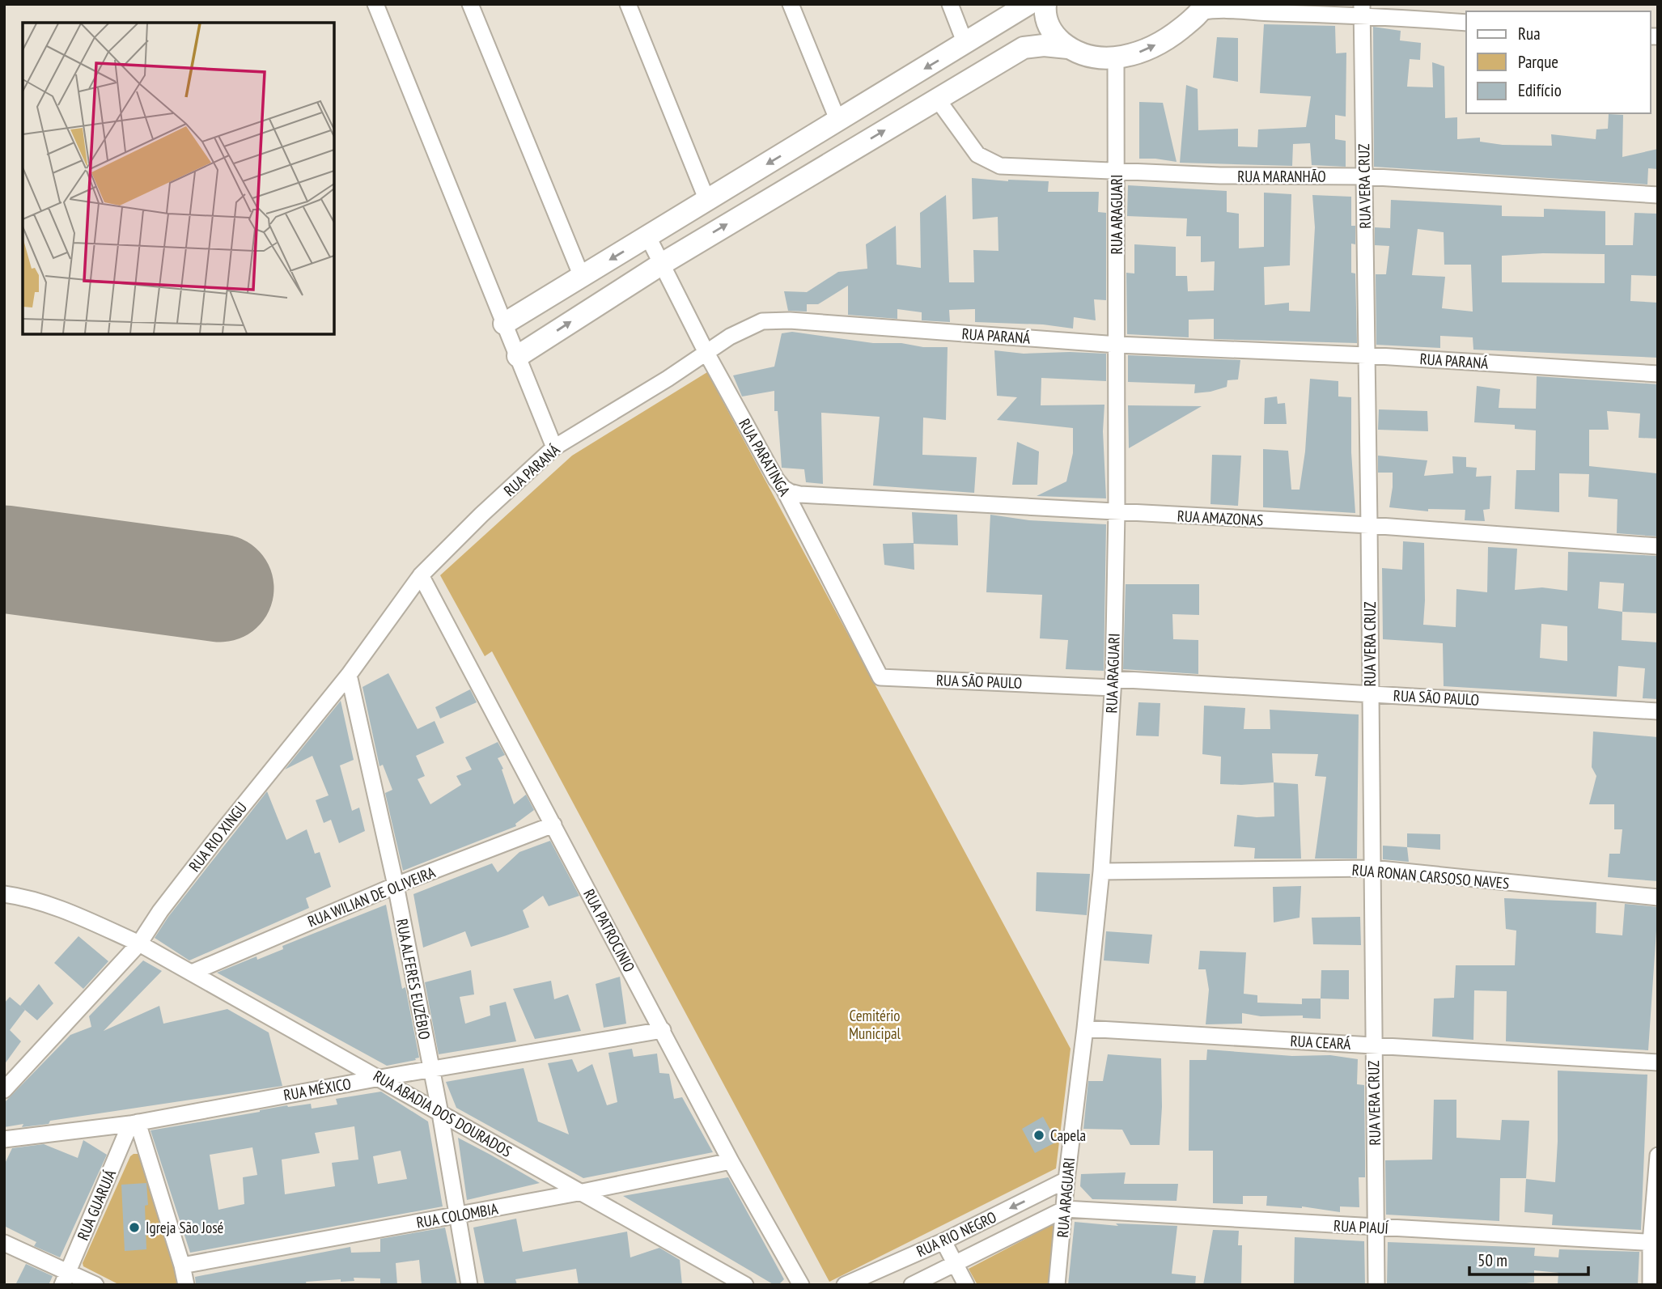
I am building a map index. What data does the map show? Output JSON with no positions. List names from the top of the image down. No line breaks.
{"streets":{"street":["RUA MARANHÃO","RUA VERA CRUZ","RUA ARAGUARI","RUA PARANÁ","RUA PARATINGA","RUA AMAZONAS","RUA SÃO PAULO","RUA RIO XINGU","RUA RONAN CARSOSO NAVES","RUA WILIAN DE OLIVEIRA","RUA PATROCINIO","RUA ALFERES EUZÉBIO","RUA CEARÁ","RUA MÉXICO","RUA ABADIA DOS DOURADOS","RUA GUARUJÁ","RUA COLOMBIA","RUA PIAUÍ","RUA RIO NEGRO"]},"crossings":[["RUA MARANHÃO","RUA VERA CRUZ"],["RUA MARANHÃO","RUA ARAGUARI"],["RUA VERA CRUZ","RUA PARANÁ"],["RUA VERA CRUZ","RUA AMAZONAS"],["RUA VERA CRUZ","RUA SÃO PAULO"],["RUA VERA CRUZ","RUA RONAN CARSOSO NAVES"],["RUA VERA CRUZ","RUA CEARÁ"],["RUA VERA CRUZ","RUA PIAUÍ"],["RUA ARAGUARI","RUA PARANÁ"],["RUA ARAGUARI","RUA AMAZONAS"],["RUA ARAGUARI","RUA SÃO PAULO"],["RUA ARAGUARI","RUA RONAN CARSOSO NAVES"],["RUA ARAGUARI","RUA CEARÁ"],["RUA ARAGUARI","RUA PIAUÍ"],["RUA ARAGUARI","RUA RIO NEGRO"],["RUA PARANÁ","RUA PARATINGA"],["RUA PARANÁ","RUA RIO XINGU"],["RUA PARANÁ","RUA PATROCINIO"],["RUA PARATINGA","RUA AMAZONAS"],["RUA PARATINGA","RUA SÃO PAULO"],["RUA RIO XINGU","RUA PATROCINIO"],["RUA RIO XINGU","RUA ALFERES EUZÉBIO"],["RUA RIO XINGU","RUA ABADIA DOS DOURADOS"],["RUA WILIAN DE OLIVEIRA","RUA PATROCINIO"],["RUA WILIAN DE OLIVEIRA","RUA ALFERES EUZÉBIO"],["RUA WILIAN DE OLIVEIRA","RUA ABADIA DOS DOURADOS"],["RUA PATROCINIO","RUA MÉXICO"],["RUA PATROCINIO","RUA COLOMBIA"],["RUA ALFERES EUZÉBIO","RUA MÉXICO"],["RUA ALFERES EUZÉBIO","RUA ABADIA DOS DOURADOS"],["RUA ALFERES EUZÉBIO","RUA COLOMBIA"],["RUA MÉXICO","RUA ABADIA DOS DOURADOS"],["RUA MÉXICO","RUA GUARUJÁ"],["RUA ABADIA DOS DOURADOS","RUA COLOMBIA"],["RUA PIAUÍ","RUA RIO NEGRO"]],"parks":["Cemitério Municipal"],"places":["Capela","Igreja São José"],"legend":["Rua","Parque","Edifício"],"scale_bar":"50 m"}
